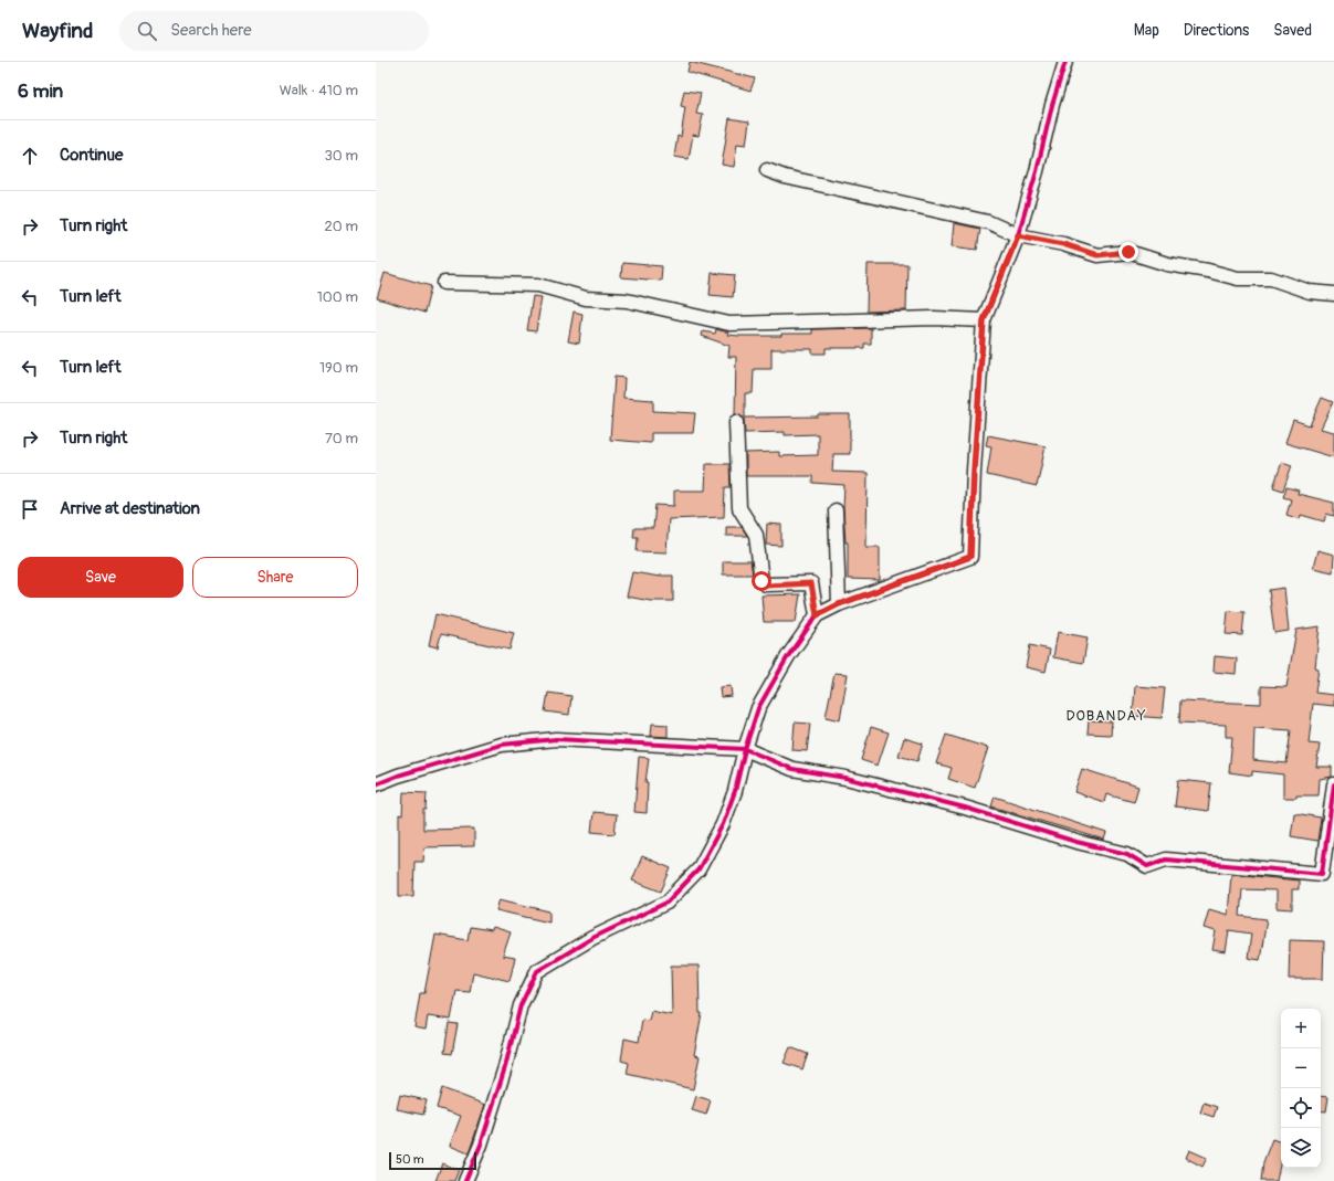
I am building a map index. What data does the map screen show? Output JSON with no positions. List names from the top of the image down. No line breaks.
{"districts":["DOBANDAY"],"scale_bar":"50 m","page":{"header":"Wayfind","search":"Search here","nav":["Map","Directions","Saved"],"heading":["6 min","Walk · 410 m"],"list":[["Continue","30 m"],["Turn right","20 m"],["Turn left","100 m"],["Turn left","190 m"],["Turn right","70 m"],"Arrive at destination"],"buttons":["Save","Share"],"map_buttons":["+","−"],"scale":"50 m"}}
